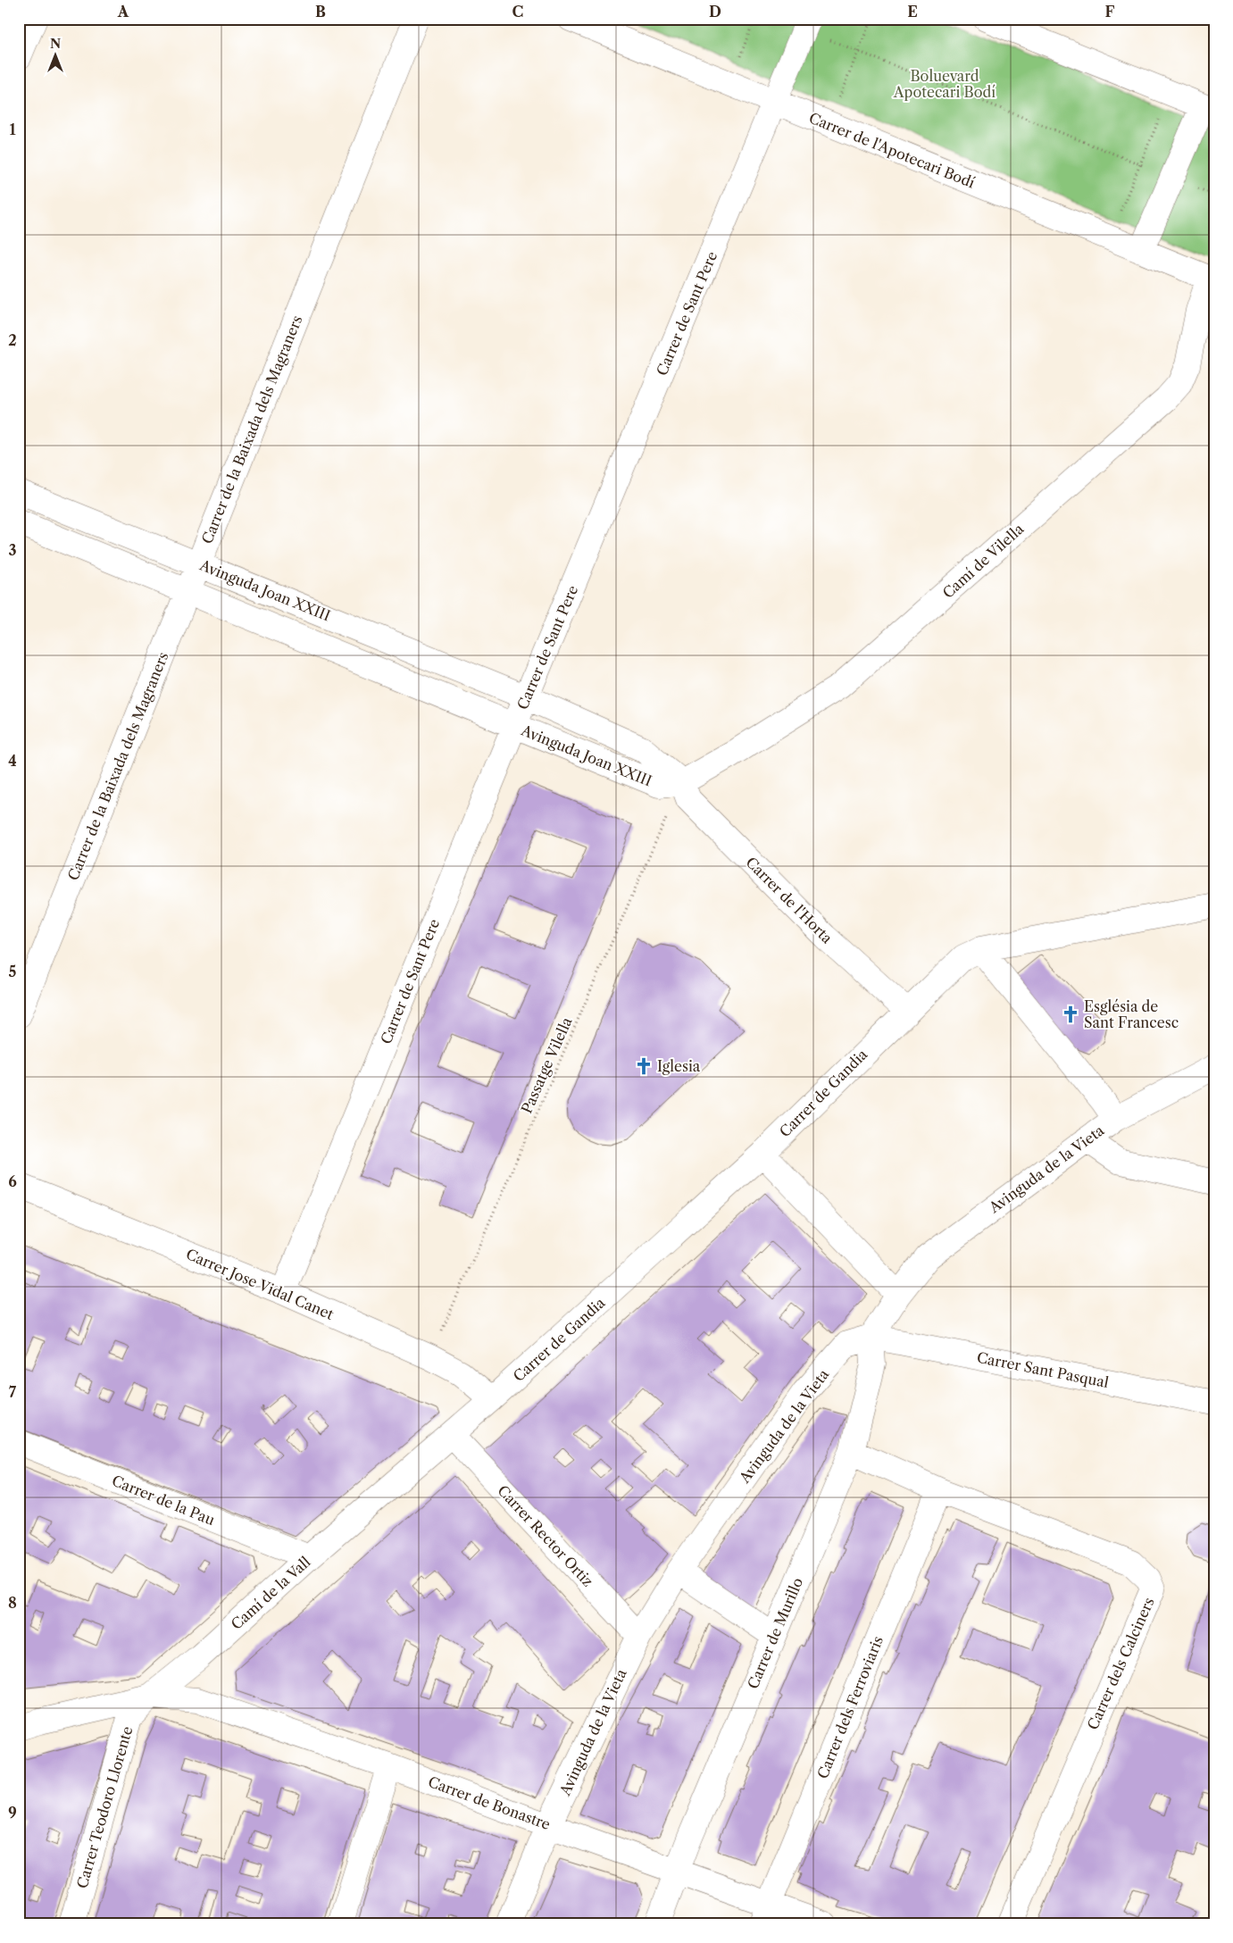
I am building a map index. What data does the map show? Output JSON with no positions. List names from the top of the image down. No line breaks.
{"streets":{"street":["Carrer de l'Apotecari Bodí","Carrer de Sant Pere","Carrer de la Baixada dels Magraners","Camí de Vilella","Avinguda Joan XXIII","Carrer de l'Horta","Carrer de Gandia","Avinguda de la Vieta","Carrer Jose Vidal Canet","Carrer Sant Pasqual","Carrer de la Pau","Carrer Rector Ortiz","Camí de la Vall","Carrer de Murillo","Carrer dels Calciners","Carrer dels Ferroviaris","Carrer de Bonastre","Carrer Teodoro Llorente"],"path":["Passatge Vilella"]},"crossings":[["Carrer de l'Apotecari Bodí","Carrer de Sant Pere"],["Carrer de l'Apotecari Bodí","Camí de Vilella"],["Carrer de Sant Pere","Avinguda Joan XXIII"],["Carrer de Sant Pere","Carrer Jose Vidal Canet"],["Carrer de la Baixada dels Magraners","Avinguda Joan XXIII"],["Camí de Vilella","Avinguda Joan XXIII"],["Camí de Vilella","Carrer de l'Horta"],["Camí de Vilella","Passatge Vilella"],["Avinguda Joan XXIII","Carrer de l'Horta"],["Avinguda Joan XXIII","Passatge Vilella"],["Carrer de l'Horta","Passatge Vilella"],["Carrer de l'Horta","Carrer de Gandia"],["Passatge Vilella","Carrer Jose Vidal Canet"],["Carrer de Gandia","Carrer Jose Vidal Canet"],["Carrer de Gandia","Camí de la Vall"],["Avinguda de la Vieta","Carrer Sant Pasqual"],["Avinguda de la Vieta","Carrer Rector Ortiz"],["Avinguda de la Vieta","Carrer de Murillo"],["Avinguda de la Vieta","Carrer de Bonastre"],["Carrer Jose Vidal Canet","Camí de la Vall"],["Carrer Sant Pasqual","Carrer de Murillo"],["Carrer de la Pau","Camí de la Vall"],["Carrer Rector Ortiz","Camí de la Vall"],["Camí de la Vall","Carrer de Bonastre"],["Camí de la Vall","Carrer Teodoro Llorente"],["Carrer de Murillo","Carrer dels Calciners"],["Carrer de Murillo","Carrer de Bonastre"],["Carrer dels Calciners","Carrer dels Ferroviaris"],["Carrer dels Ferroviaris","Carrer de Bonastre"],["Carrer de Bonastre","Carrer Teodoro Llorente"]],"parks":["Boluevard Apotecari Bodí"],"places":{"church":["Església de Sant Francesc","Iglesia"]},"north":"top","grid":{"columns":["A","B","C","D","E","F"],"rows":["1","2","3","4","5","6","7","8","9"]}}
